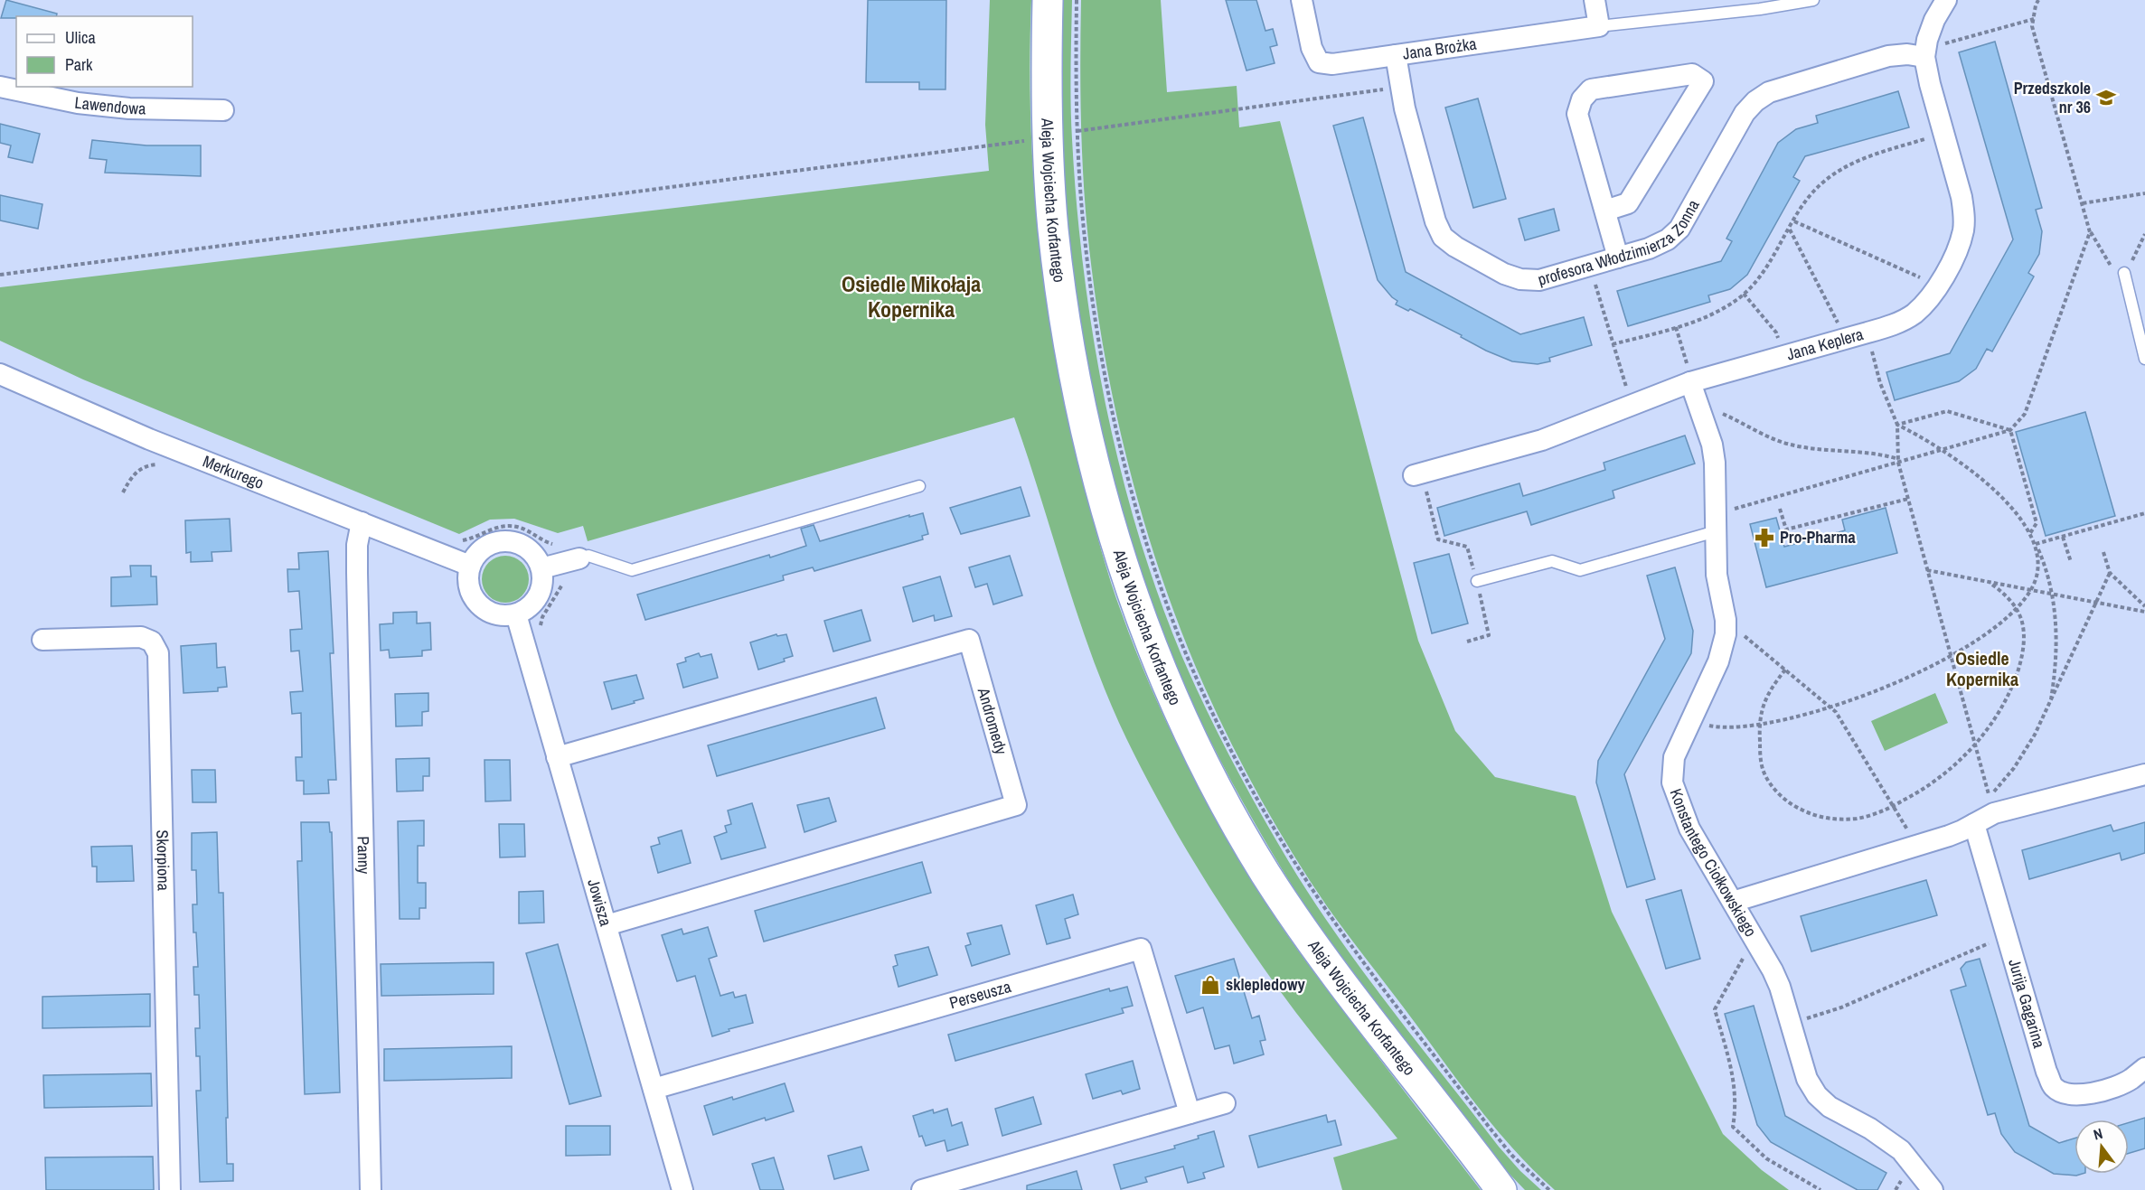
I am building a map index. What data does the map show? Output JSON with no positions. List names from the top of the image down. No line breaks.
{"streets":{"main road":["Aleja Wojciecha Korfantego"],"street":["Jana Brożka","Lawendowa","profesora Włodzimierza Zonna","Jana Keplera","Merkurego","Andromedy","Panny","Skorpiona","Konstantego Ciołkowskiego","Jowisza","Perseusza","Jurija Gagarina"]},"crossings":[["Jana Brożka","profesora Włodzimierza Zonna"],["profesora Włodzimierza Zonna","Jana Keplera"],["Jana Keplera","Konstantego Ciołkowskiego"],["Merkurego","Panny"],["Merkurego","Jowisza"],["Andromedy","Jowisza"],["Jowisza","Perseusza"]],"districts":["Osiedle Mikołaja Kopernika","Osiedle Kopernika"],"places":{"school or university":["Przedszkole nr 36"],"pharmacy":["Pro-Pharma"],"shop":["sklepledowy"]},"legend":["Ulica","Park"],"north":"top"}
